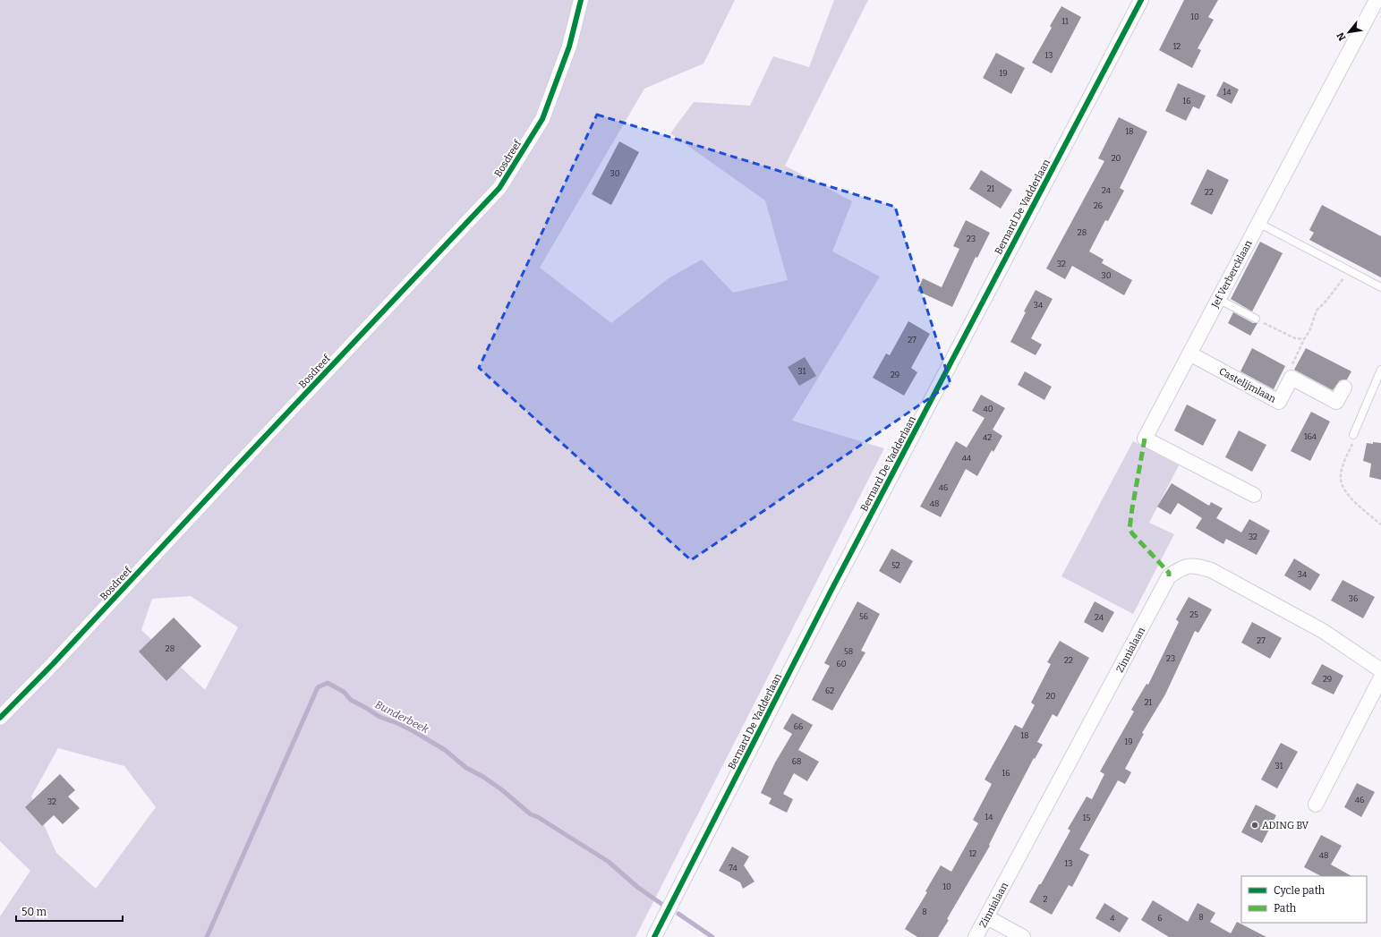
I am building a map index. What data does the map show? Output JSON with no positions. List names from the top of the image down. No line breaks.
{"streets":{"street":["Bosdreef","Bernard De Vadderlaan","Jef Verbercklaan","Castelijmlaan","Zinnialaan"]},"crossings":[["Jef Verbercklaan","Castelijmlaan"]],"water":["Bunderbeek"],"places":["ADING BV"],"house_numbers":["10","11","12","13","19","14","16","18","20","30","21","24","22","26","28","23","32","30","34","27","31","29","40","164","42","44","46","48","32","52","34","36","25","56","24","27","28","58","23","22","60","29","62","20","21","66","18","19","68","31","16","46","32","14","15","12","48","13","74","10","2","8","8","4","6"],"legend":["Cycle path","Path"],"scale_bar":"50 m","north":"bottom left"}
